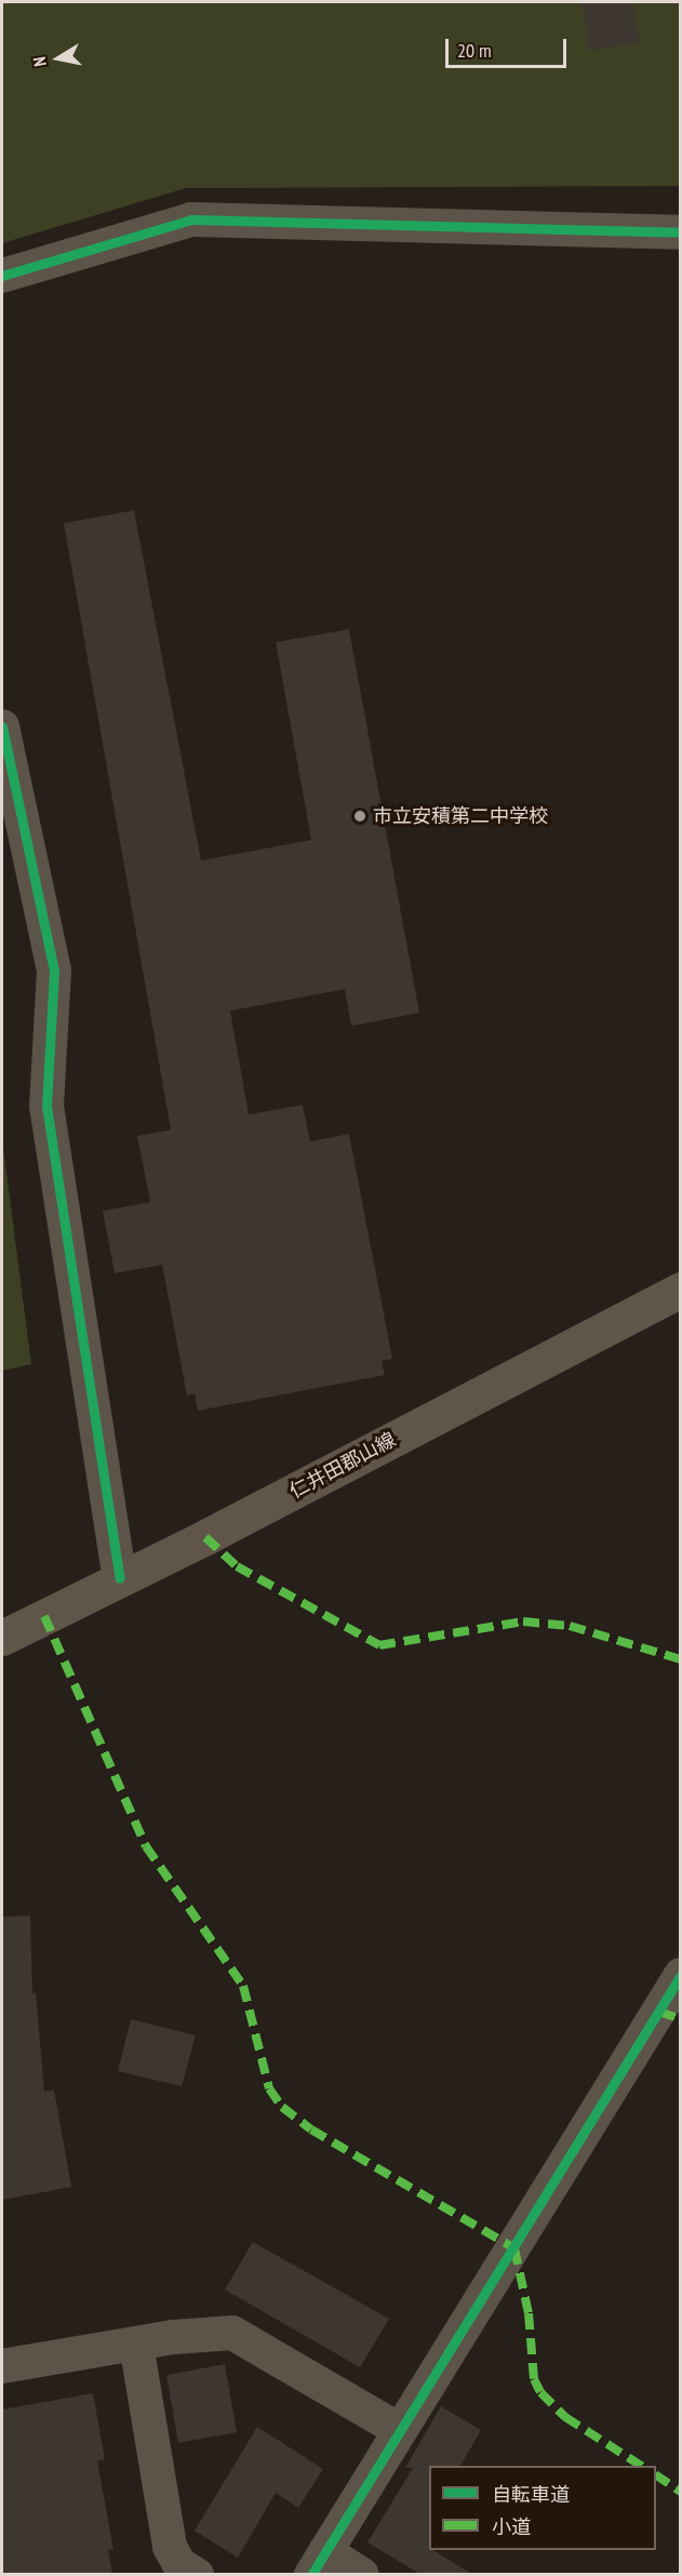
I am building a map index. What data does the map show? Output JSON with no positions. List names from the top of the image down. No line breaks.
{"streets":{"main road":["仁井田郡山線"]},"places":["市立安積第二中学校"],"legend":["自転車道","小道"],"scale_bar":"20 m","north":"left"}
